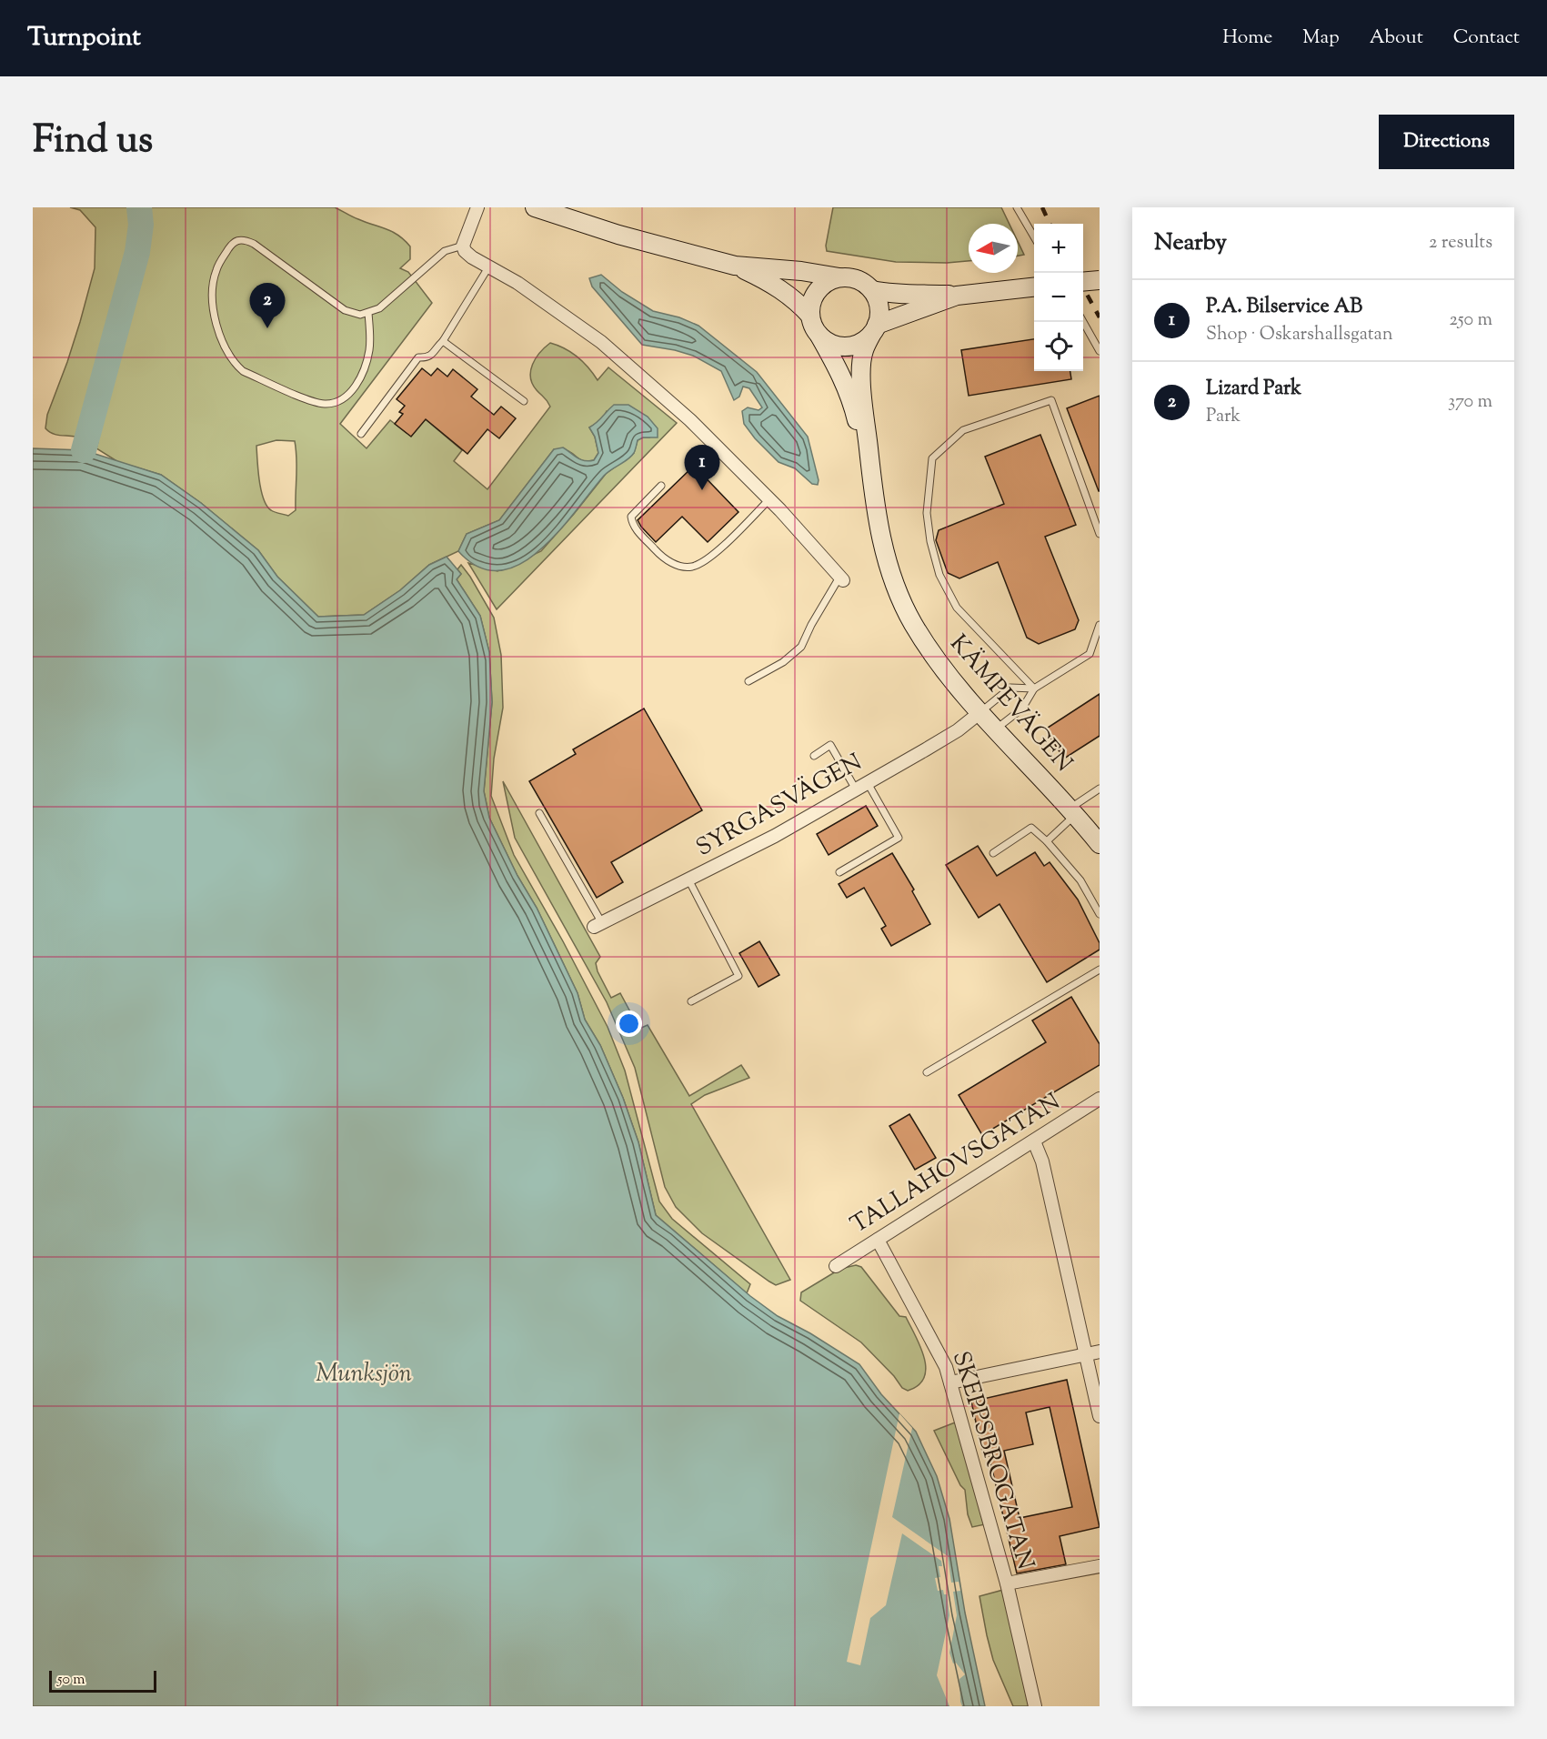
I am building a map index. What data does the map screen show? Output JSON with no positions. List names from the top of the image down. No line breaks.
{"streets":{"main road":["KÄMPEVÄGEN"],"street":["SYRGASVÄGEN","TALLAHOVSGATAN","SKEPPSBROGATAN"]},"crossings":[["KÄMPEVÄGEN","SYRGASVÄGEN"],["TALLAHOVSGATAN","SKEPPSBROGATAN"]],"water":["Munksjön"],"scale_bar":"50 m","north":"left","page":{"header":"Turnpoint","nav":["Home","Map","About","Contact"],"title":"Find us","buttons":"Directions","heading":["Nearby","2 results"],"map_buttons":["+","−"],"list":[{"mark":"1","name":"P.A. Bilservice AB","note":"Shop · Oskarshallsgatan","value":"250 m"},{"mark":"2","name":"Lizard Park","note":"Park","value":"370 m"}],"pins":["2","1"],"scale":"50 m"}}
